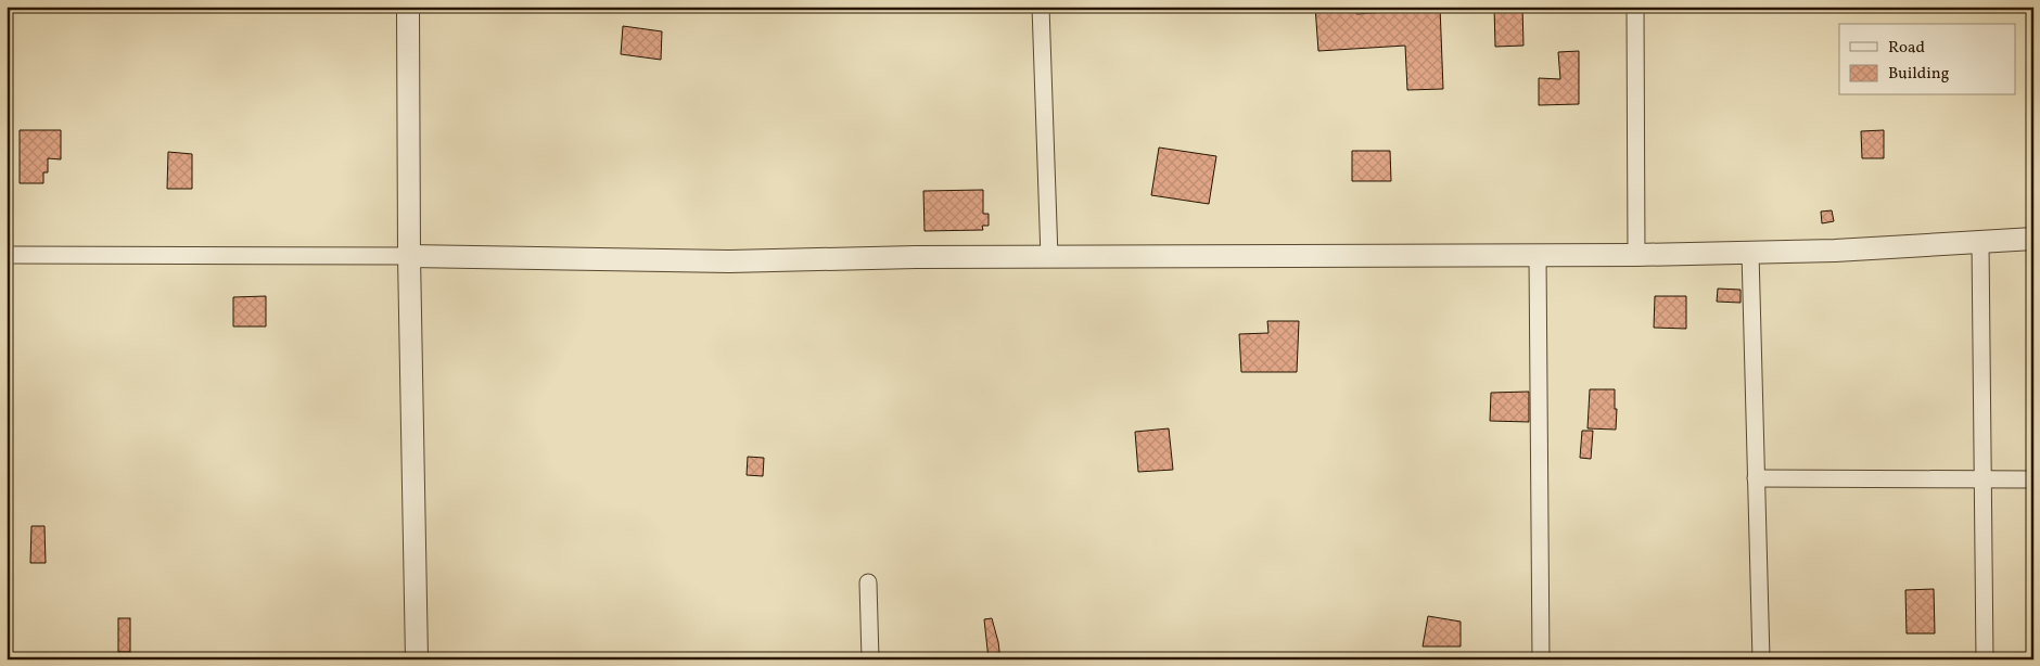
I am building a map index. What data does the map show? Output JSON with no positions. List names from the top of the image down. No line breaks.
{"legend":["Road","Building"]}
